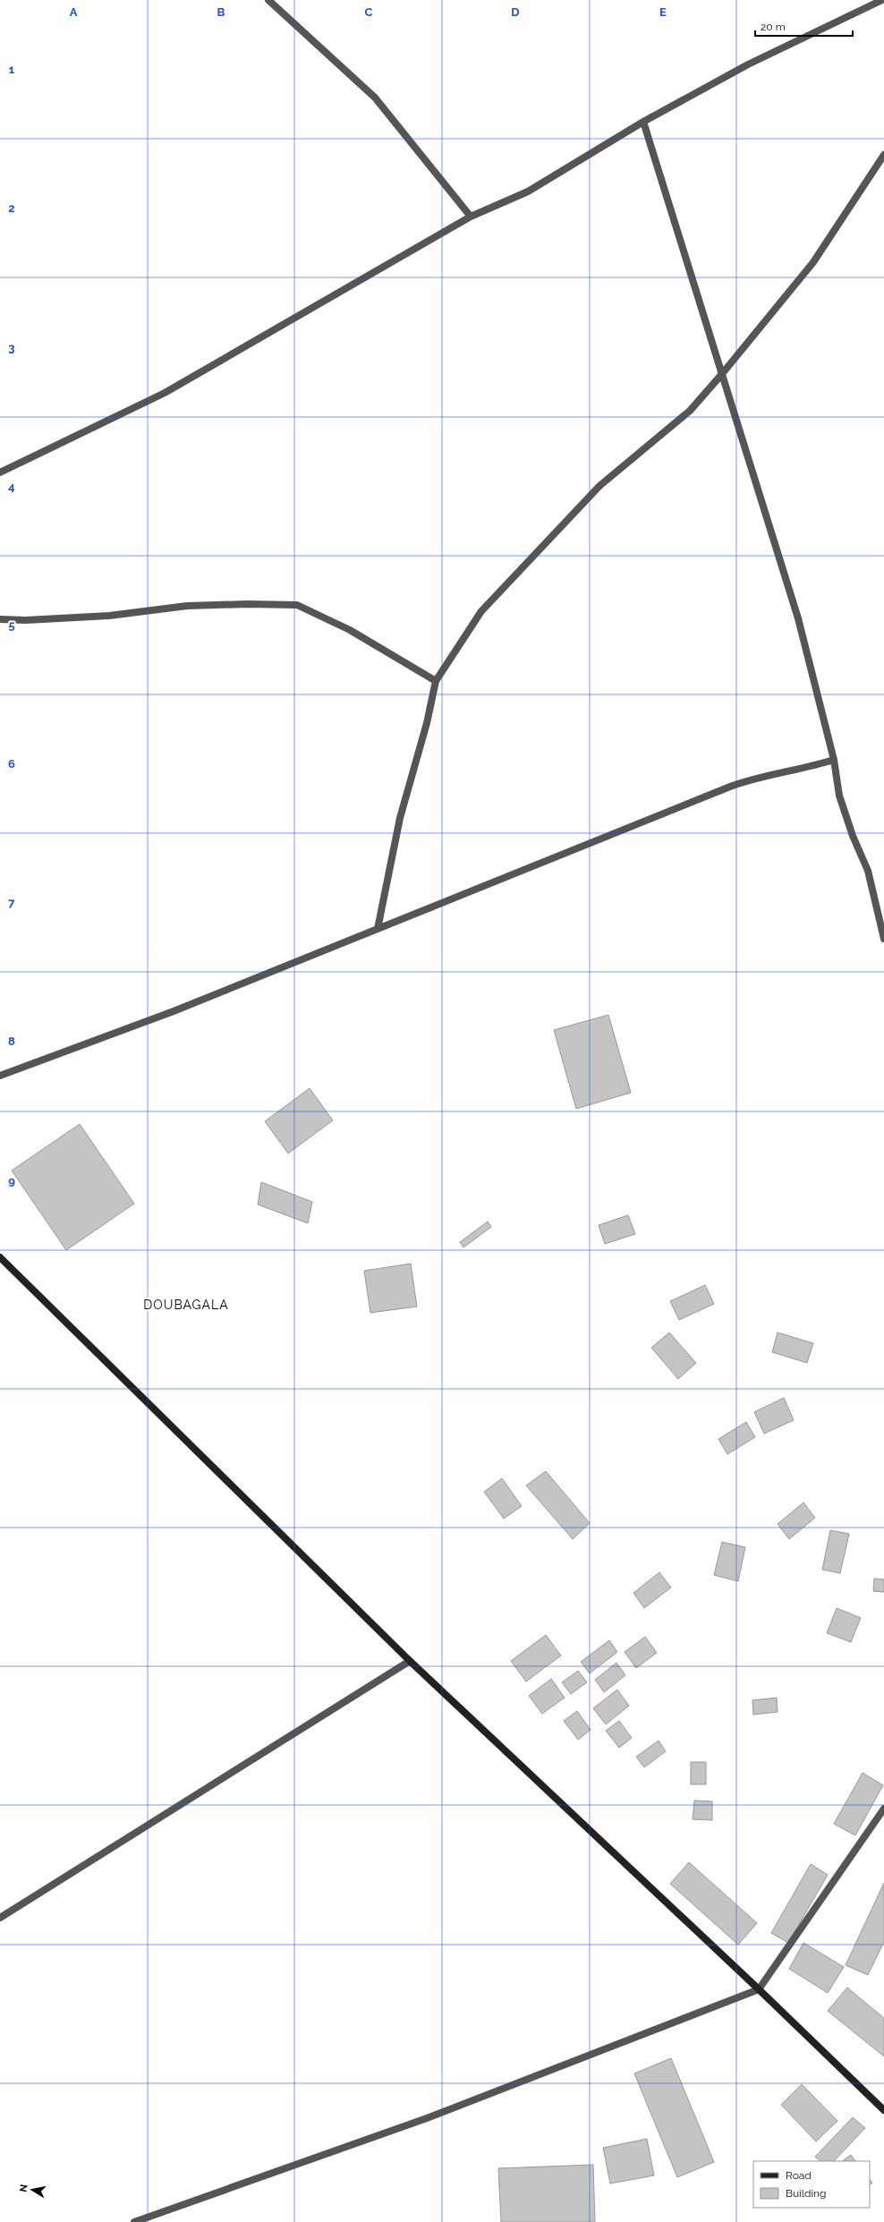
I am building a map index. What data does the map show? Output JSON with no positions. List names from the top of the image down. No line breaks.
{"districts":["DOUBAGALA"],"legend":["Road","Building"],"scale_bar":"20 m","north":"left","grid":{"columns":["A","B","C","D","E"],"rows":["1","2","3","4","5","6","7","8","9"]}}
